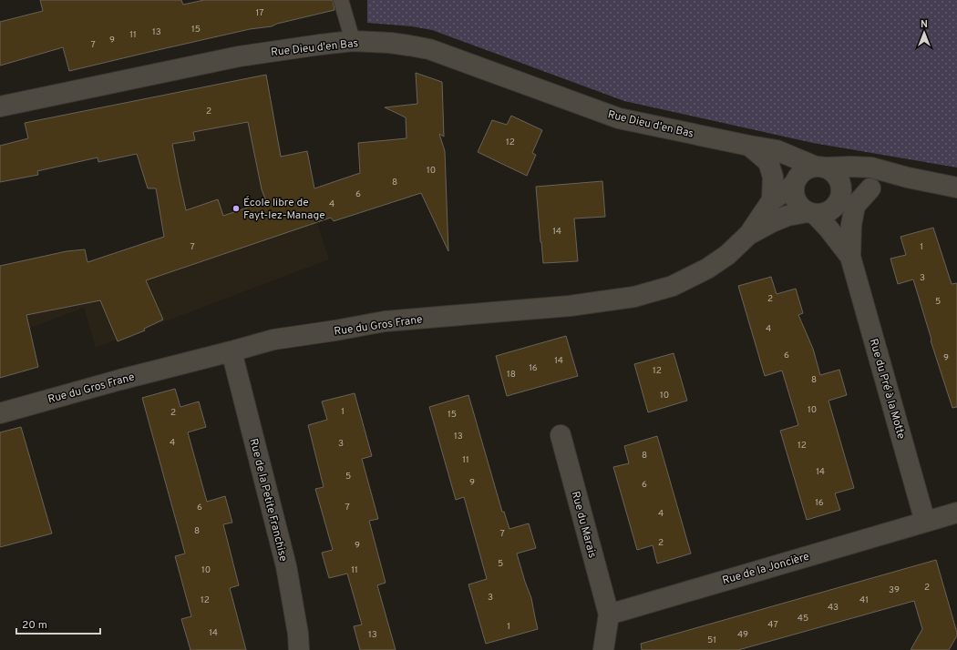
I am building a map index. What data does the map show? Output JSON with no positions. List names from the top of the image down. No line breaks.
{"streets":{"street":["Rue Dieu d'en Bas","Rue du Gros Frane","Rue du Pré à la Motte","Rue de la Petite Franchise","Rue du Marais","Rue de la Joncière"]},"crossings":[["Rue du Gros Frane","Rue du Pré à la Motte"],["Rue du Gros Frane","Rue de la Petite Franchise"],["Rue du Pré à la Motte","Rue de la Joncière"],["Rue du Marais","Rue de la Joncière"]],"places":["École libre de Fayt-lez-Manage"],"house_numbers":["17","15","13","11","9","7","2","12","10","8","6","4","14","7","1","3","2","5","4","6","9","14","16","12","18","8","10","10","1","2","15","13","4","3","12","8","11","14","5","9","6","16","6","7","4","8","7","2","9","5","10","11","2","39","3","12","41","43","45","47","1","14","13","49","51"],"scale_bar":"20 m","north":"top"}
